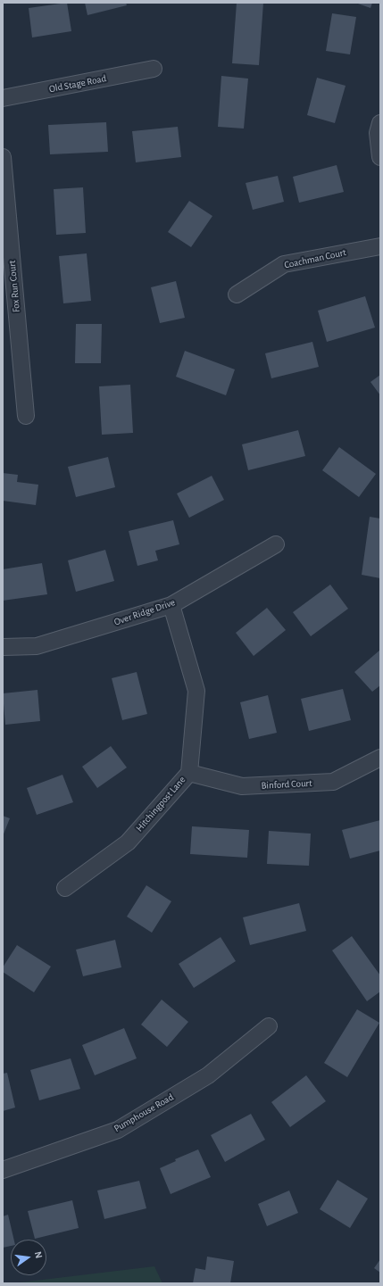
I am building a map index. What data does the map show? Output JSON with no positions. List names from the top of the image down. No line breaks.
{"streets":{"street":["Old Stage Road","Coachman Court","Fox Run Court","Over Ridge Drive","Binford Court","Hitchingpost Lane","Pumphouse Road"]},"crossings":[["Over Ridge Drive","Hitchingpost Lane"],["Binford Court","Hitchingpost Lane"]],"north":"right"}
